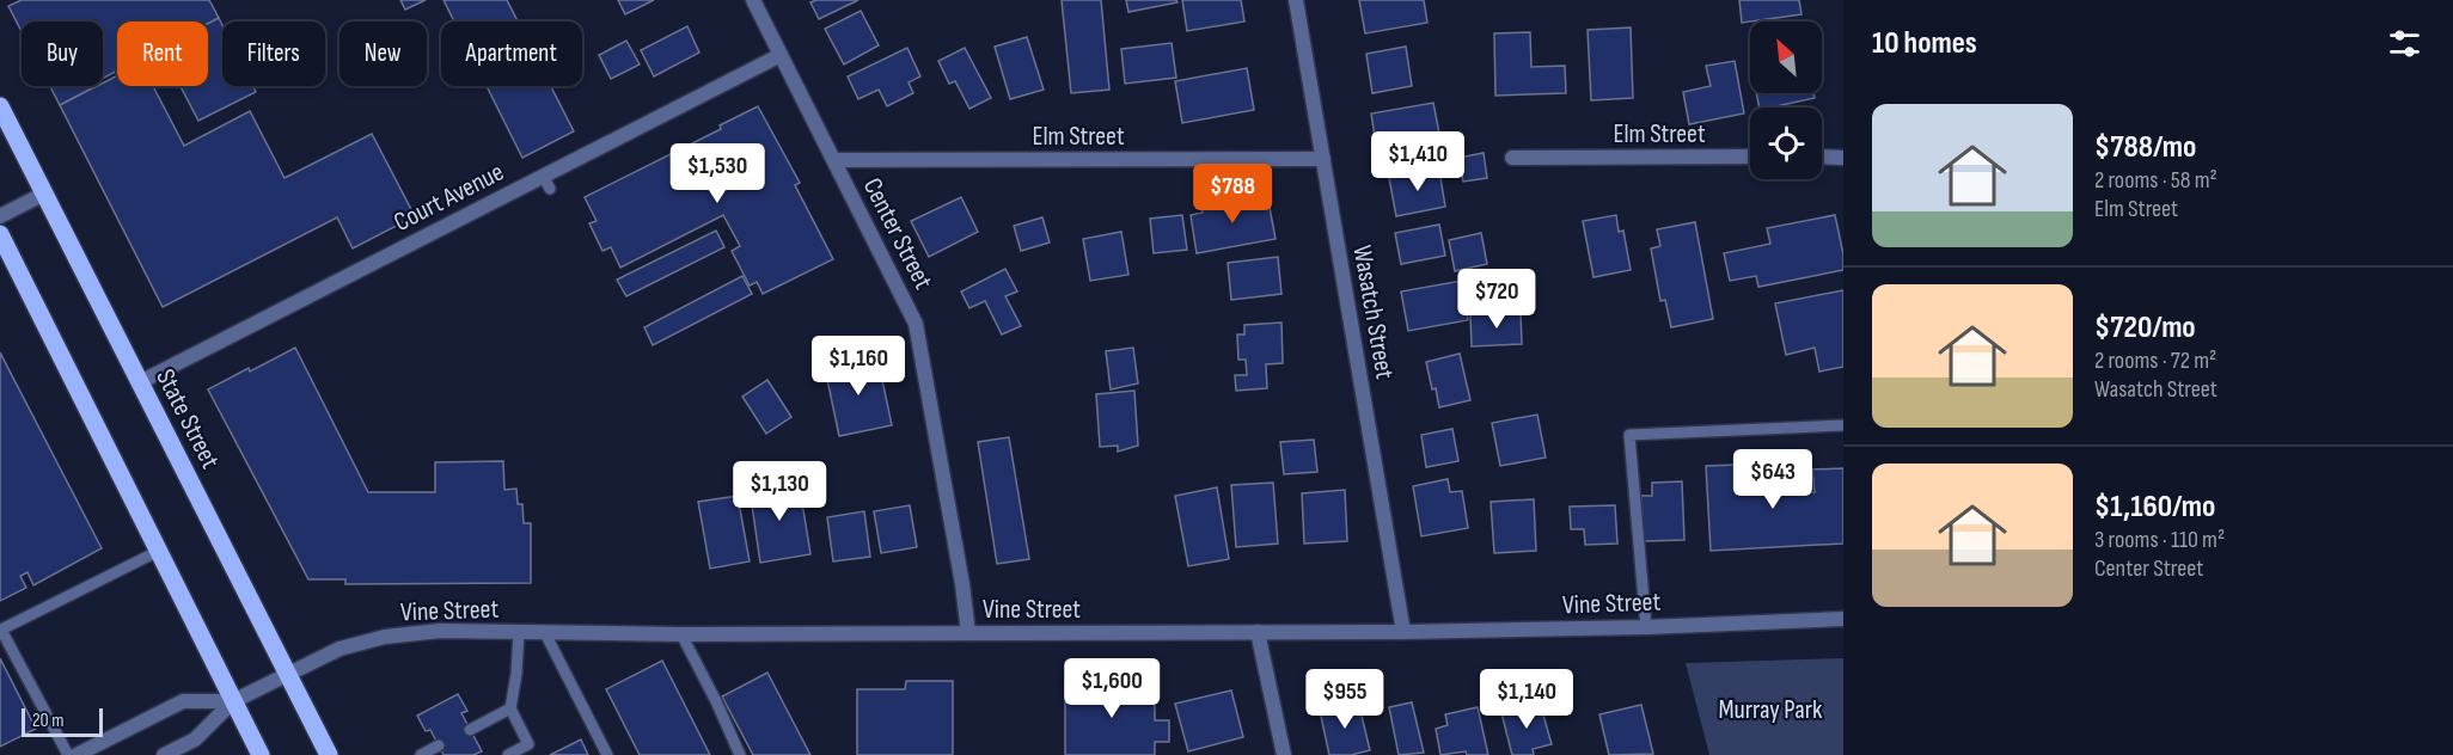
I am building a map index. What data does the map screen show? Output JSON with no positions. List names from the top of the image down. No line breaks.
{"streets":{"main road":["State Street"],"street":["Elm Street","Court Avenue","Center Street","Wasatch Street","Vine Street"]},"crossings":[["Elm Street","Center Street"],["Elm Street","Wasatch Street"],["Court Avenue","Center Street"],["Court Avenue","State Street"],["Center Street","Vine Street"],["Wasatch Street","Vine Street"],["State Street","Vine Street"]],"parks":["Murray Park"],"scale_bar":"20 m","north":"top left","page":{"heading":"10 homes","chip":["Buy","Rent","Filters","New","Apartment"],"list":[{"name":"$788/mo","note":"2 rooms · 58 m² · Elm Street"},{"name":"$720/mo","note":"2 rooms · 72 m² · Wasatch Street"},{"name":"$1,160/mo","note":"3 rooms · 110 m² · Center Street"}],"price":["$1,410","$1,530","$788","$720","$1,160","$643","$1,130","$1,600","$955","$1,140"],"scale":"20 m"}}
